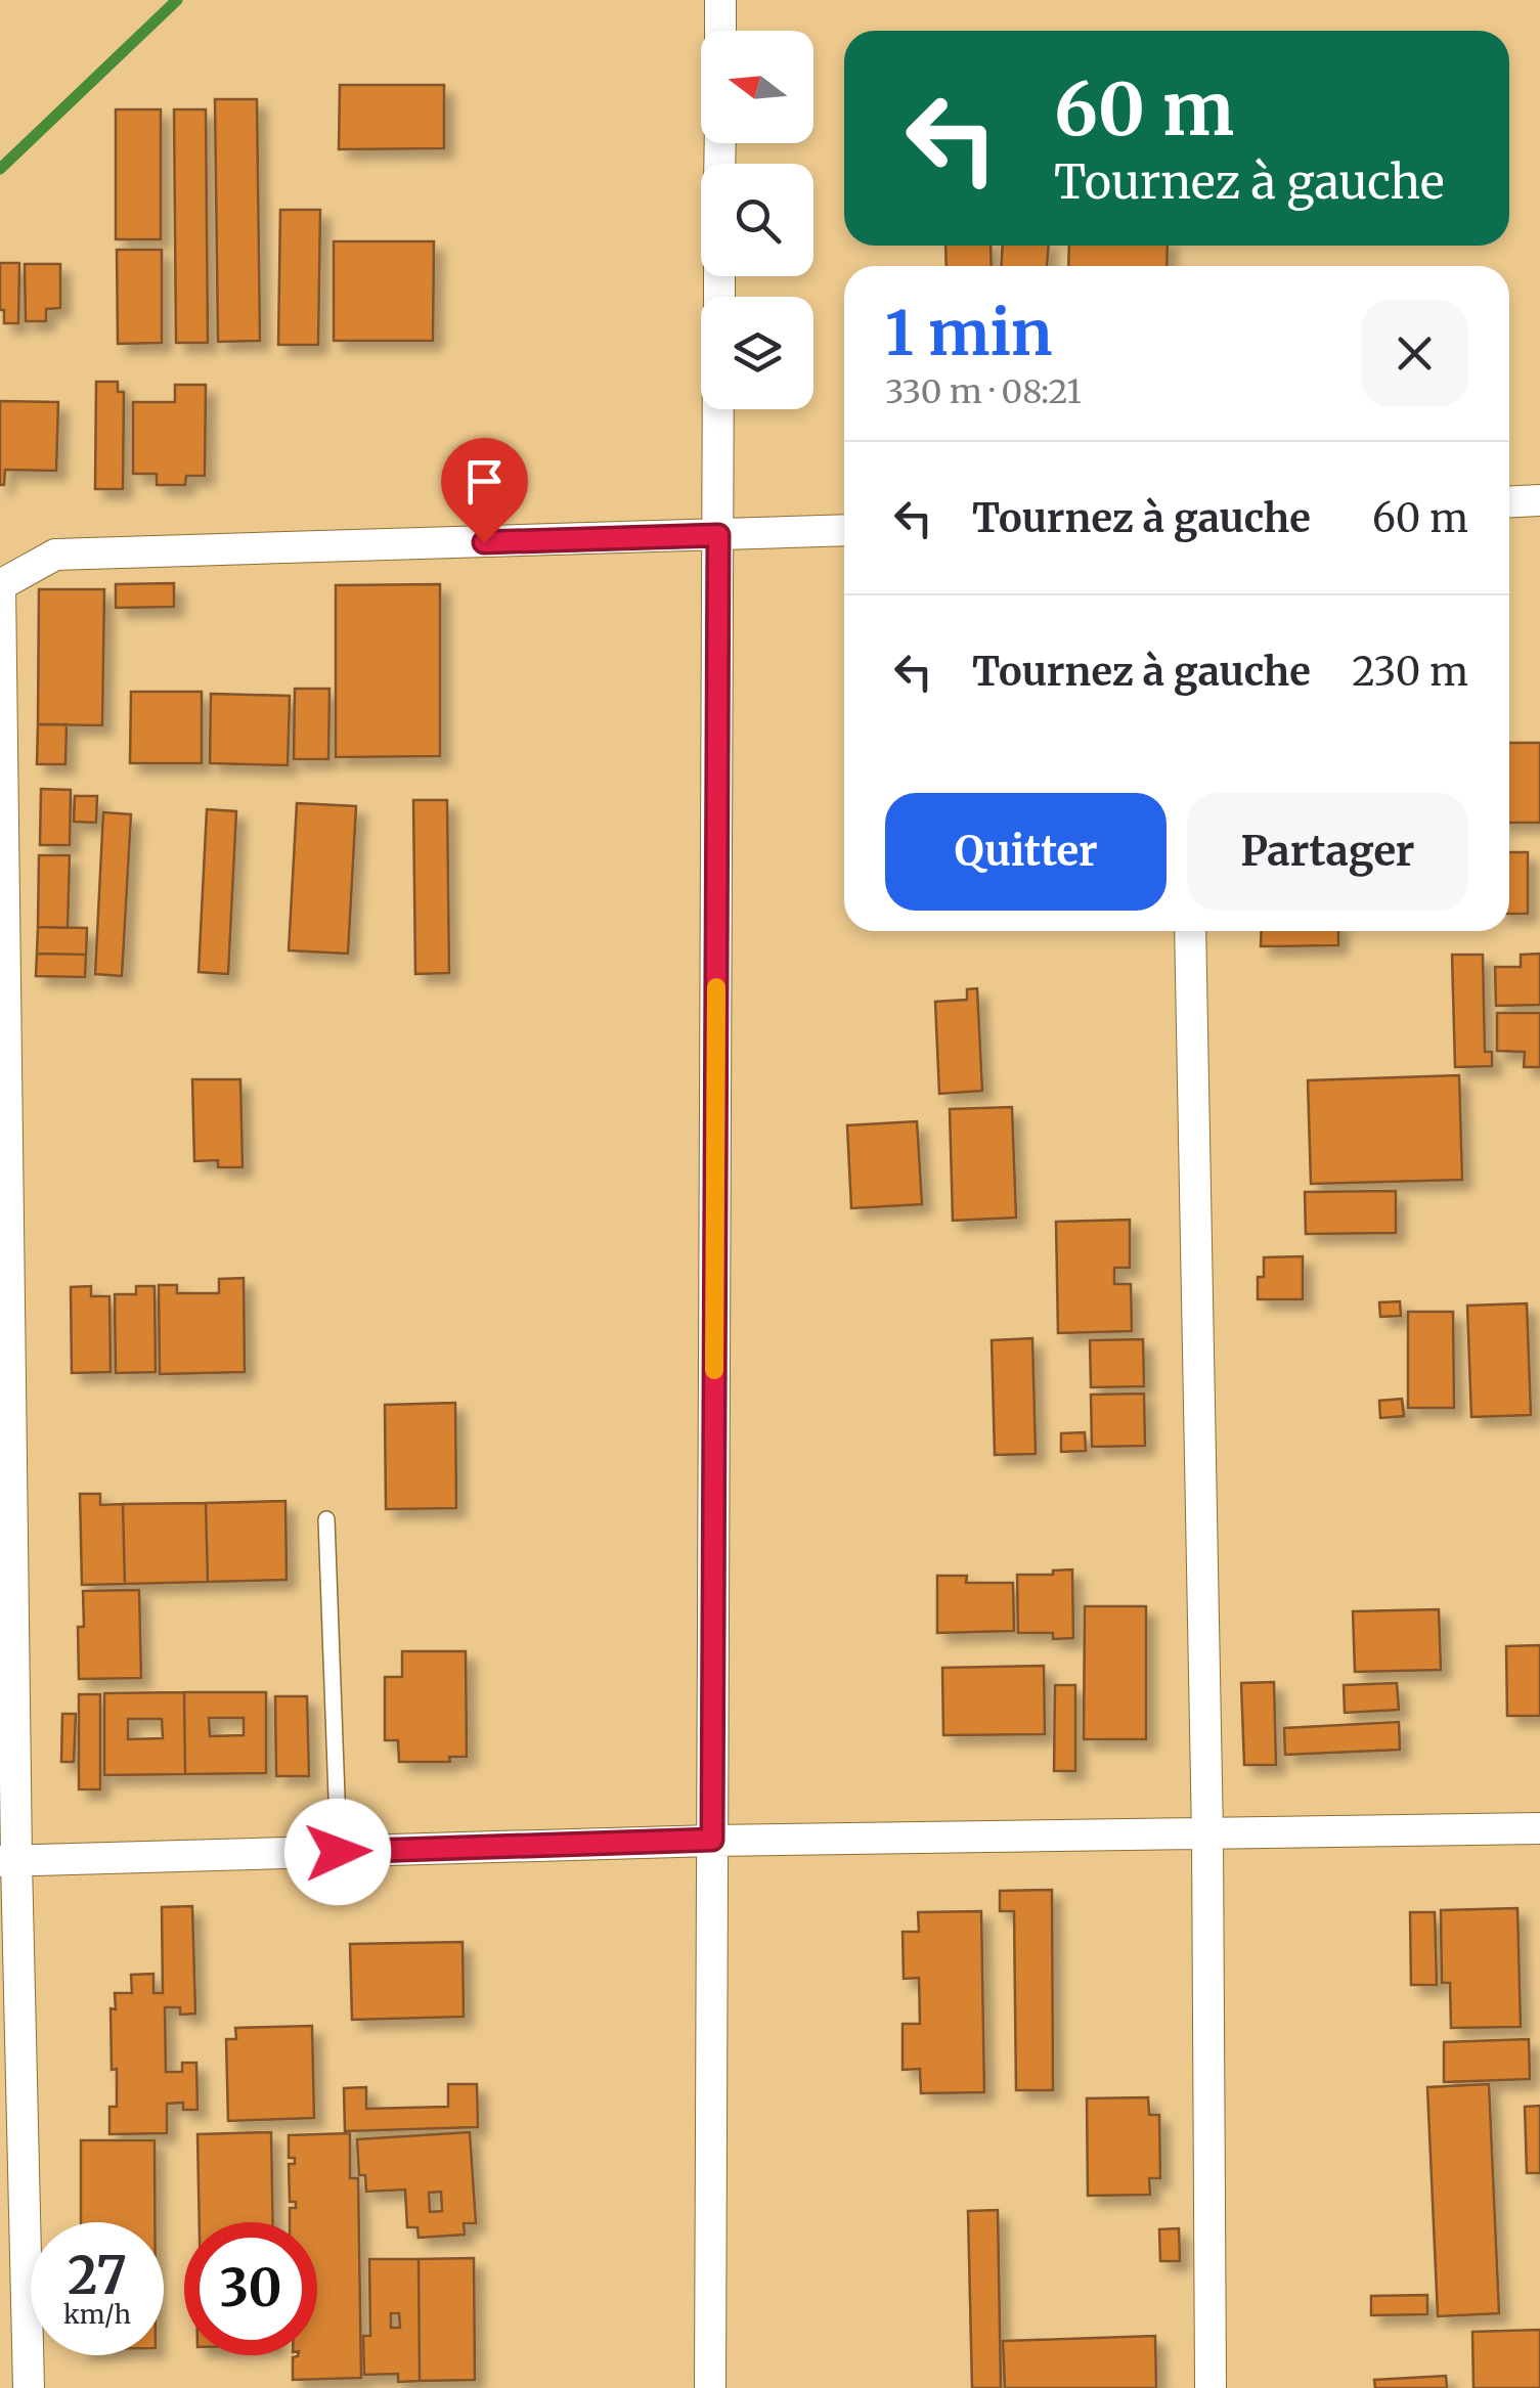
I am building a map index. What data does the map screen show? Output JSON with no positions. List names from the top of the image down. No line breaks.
{"north":"left","page":{"turn":["60 m","Tournez à gauche"],"heading":["1 min","330 m · 08:21"],"list":[{"name":"Tournez à gauche","value":"60 m"},{"name":"Tournez à gauche","value":"230 m"}],"buttons":["Quitter","Partager"],"speed":"27 km/h","limit":"30"}}
